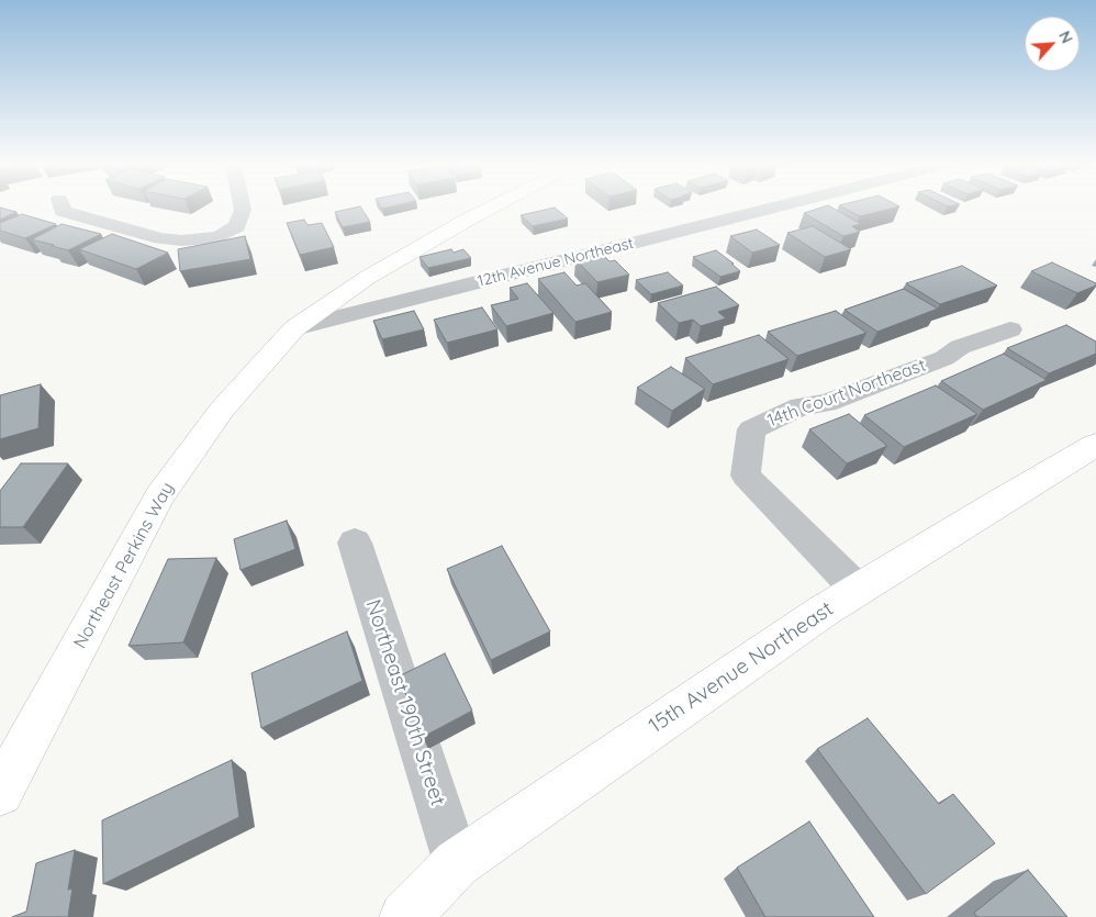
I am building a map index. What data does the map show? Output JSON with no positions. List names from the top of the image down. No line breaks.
{"streets":{"main road":["Northeast Perkins Way","15th Avenue Northeast"],"street":["12th Avenue Northeast","14th Court Northeast","Northeast 190th Street"]},"crossings":[["12th Avenue Northeast","Northeast Perkins Way"],["14th Court Northeast","15th Avenue Northeast"],["15th Avenue Northeast","Northeast 190th Street"]],"north":"top right"}
